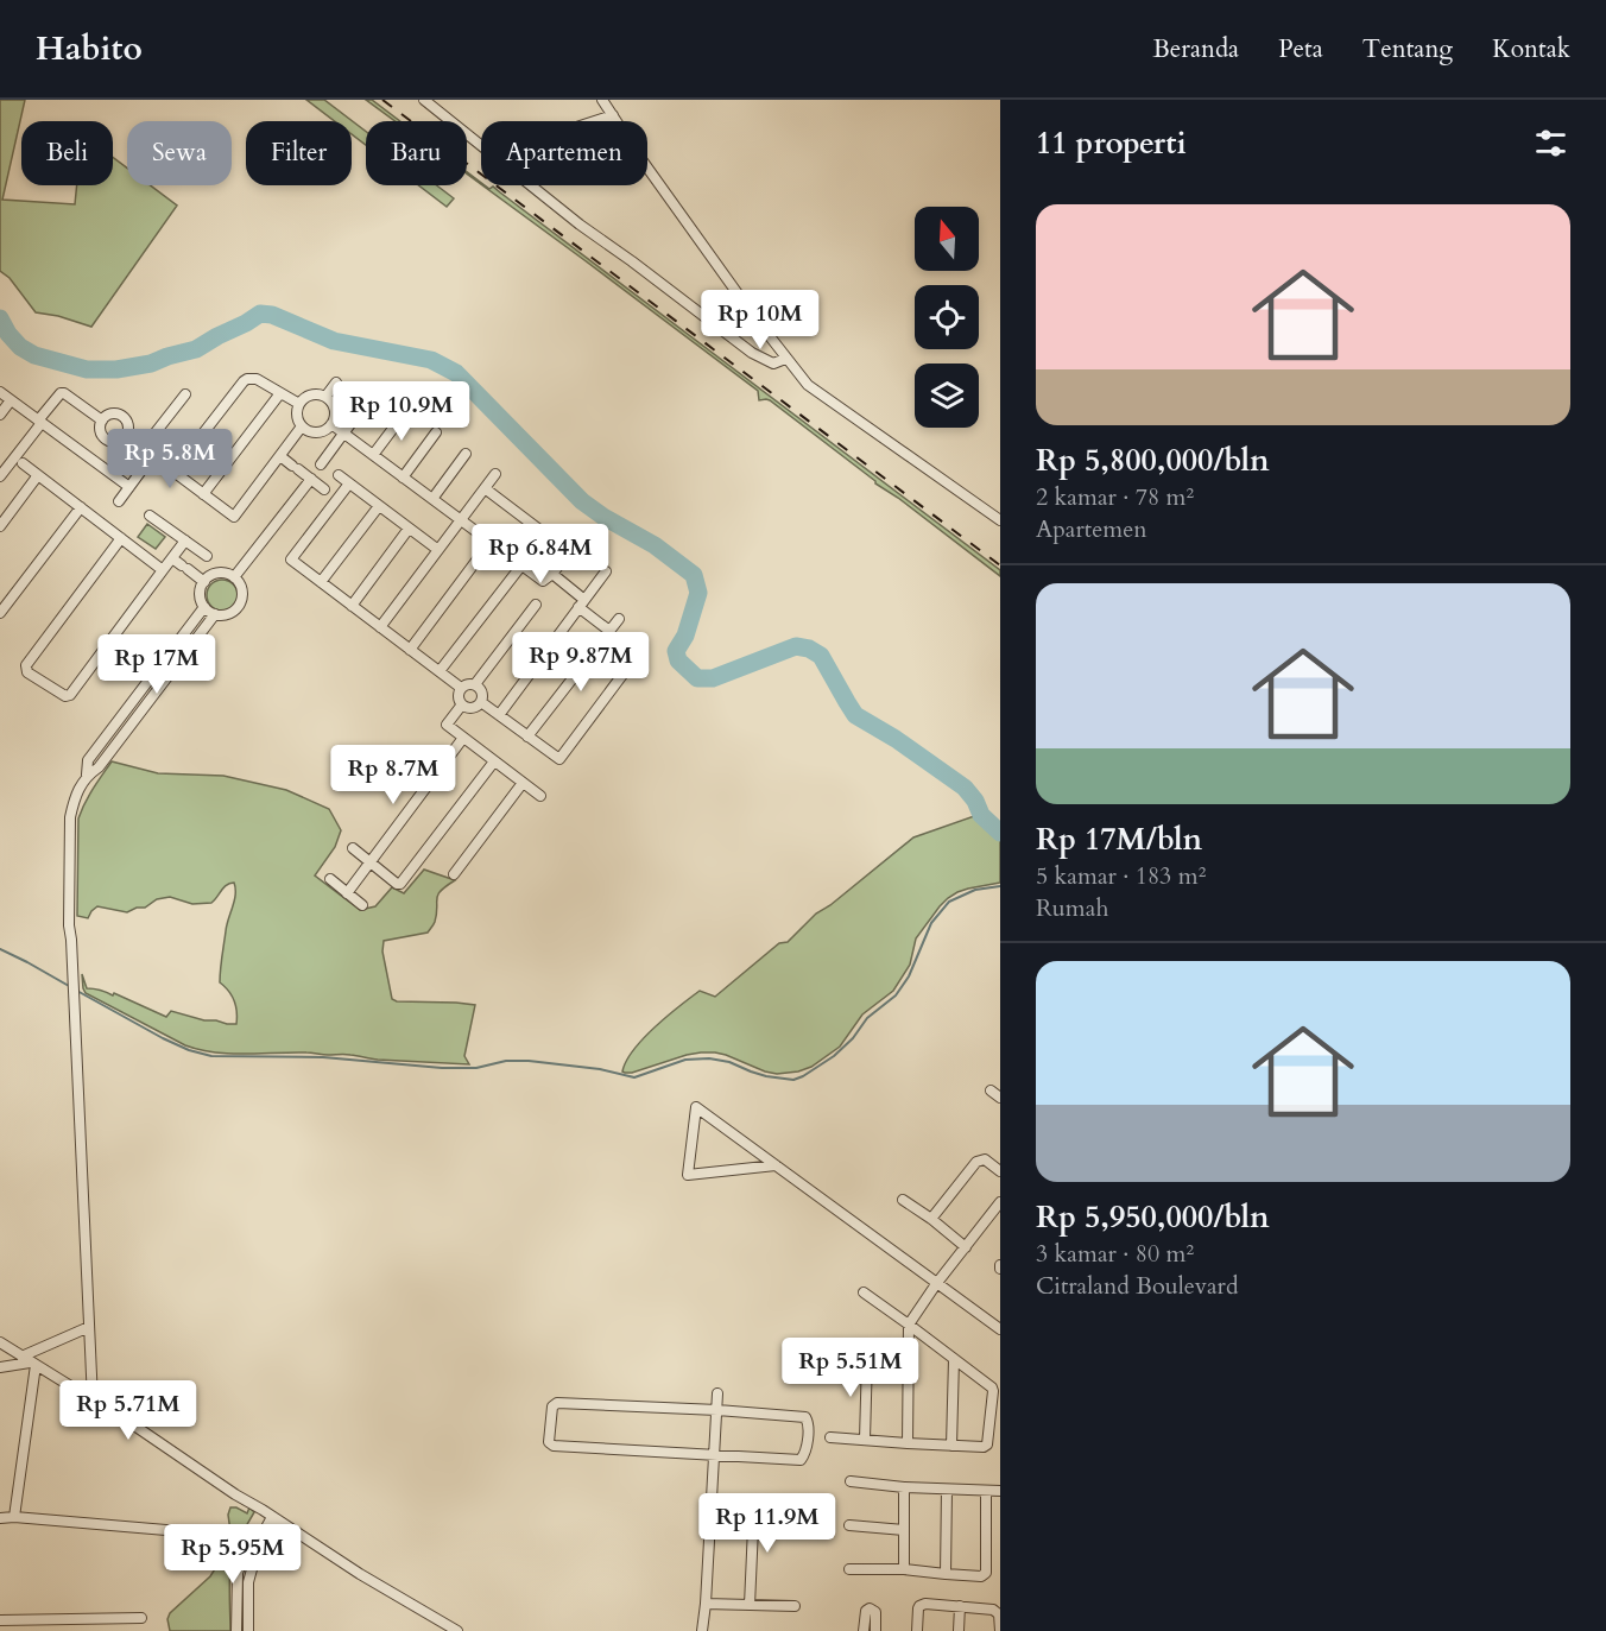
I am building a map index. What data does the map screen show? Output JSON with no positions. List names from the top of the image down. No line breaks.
{"north":"top","page":{"header":"Habito","nav":["Beranda","Peta","Tentang","Kontak"],"heading":"11 properti","chip":["Beli","Sewa","Filter","Baru","Apartemen"],"list":[{"name":"Rp 5,800,000/bln","note":"2 kamar · 78 m² · Apartemen"},{"name":"Rp 17M/bln","note":"5 kamar · 183 m² · Rumah"},{"name":"Rp 5,950,000/bln","note":"3 kamar · 80 m² · Citraland Boulevard"}],"price":["Rp 10M","Rp 10.9M","Rp 5.8M","Rp 6.84M","Rp 9.87M","Rp 17M","Rp 8.7M","Rp 5.51M","Rp 5.71M","Rp 11.9M","Rp 5.95M"]}}
